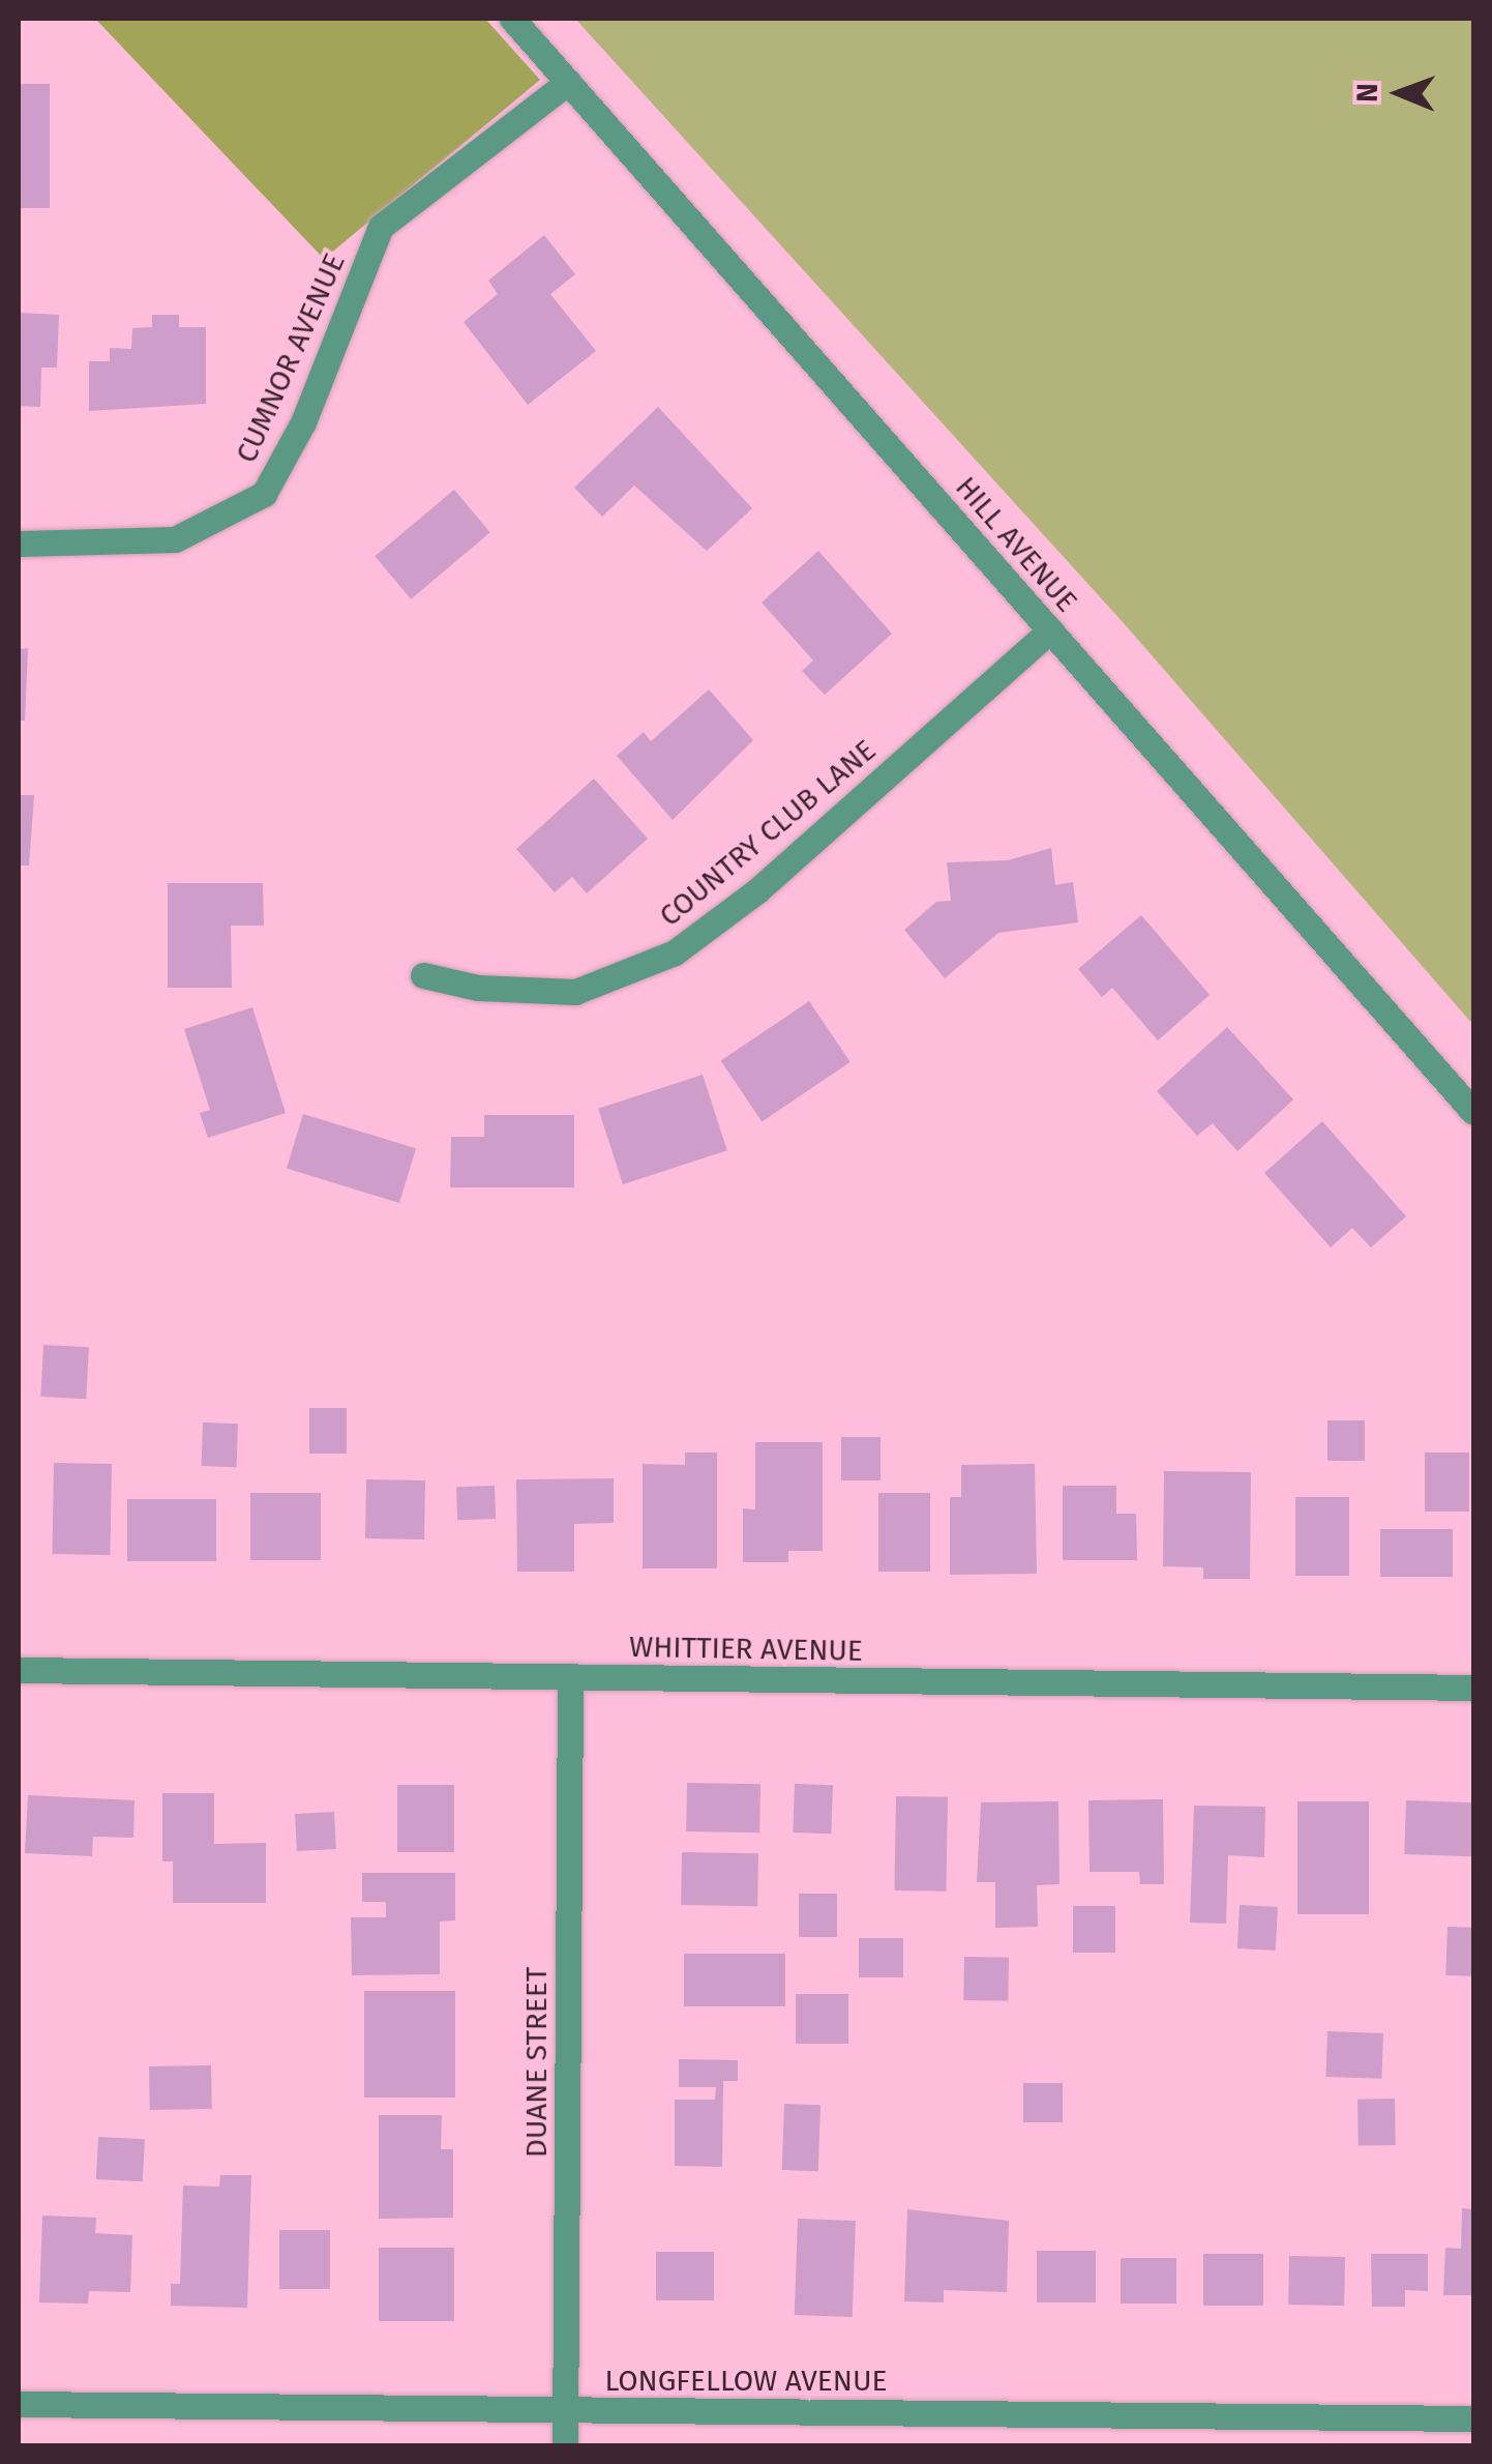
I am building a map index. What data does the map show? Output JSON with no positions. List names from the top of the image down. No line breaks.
{"streets":{"street":["CUMNOR AVENUE","HILL AVENUE","COUNTRY CLUB LANE","WHITTIER AVENUE","DUANE STREET","LONGFELLOW AVENUE"]},"crossings":[["CUMNOR AVENUE","HILL AVENUE"],["HILL AVENUE","COUNTRY CLUB LANE"],["WHITTIER AVENUE","DUANE STREET"],["DUANE STREET","LONGFELLOW AVENUE"]],"north":"left"}
